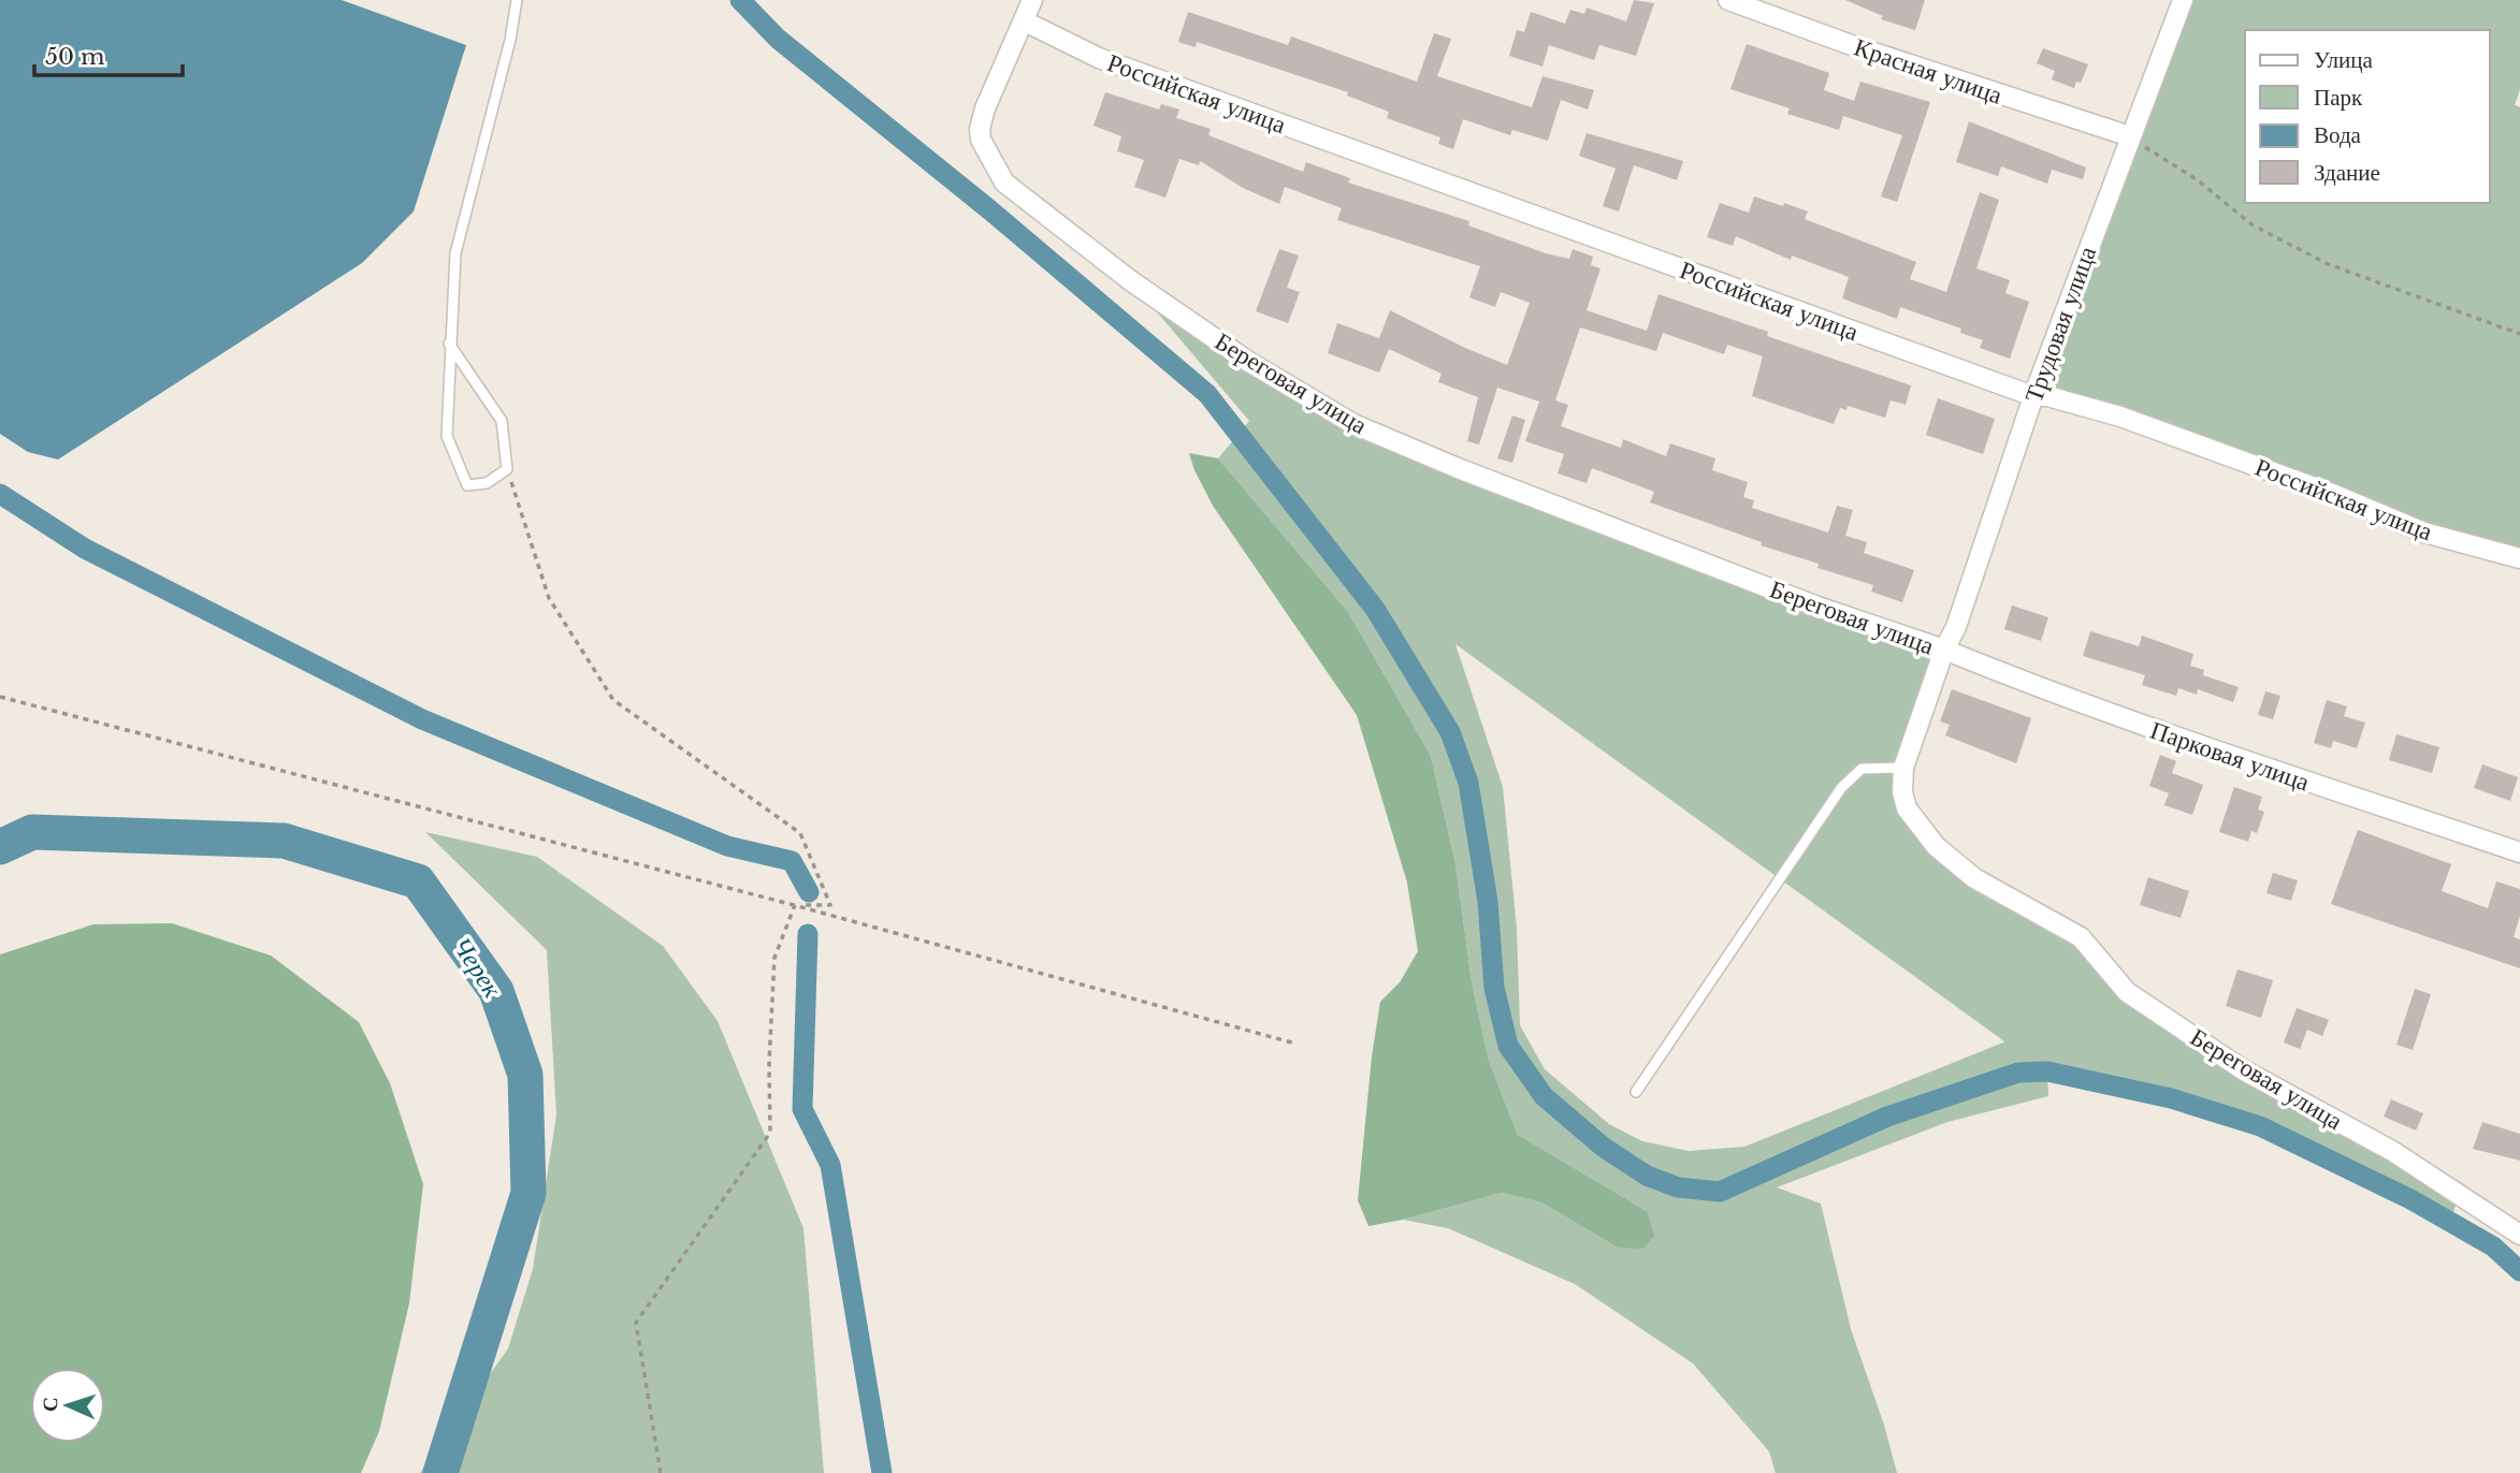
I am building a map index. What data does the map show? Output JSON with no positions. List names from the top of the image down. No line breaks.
{"streets":{"street":["Красная улица","Российская улица","Трудовая улица","Береговая улица","Парковая улица"]},"crossings":[["Красная улица","Трудовая улица"],["Российская улица","Трудовая улица"],["Российская улица","Береговая улица"],["Трудовая улица","Береговая улица"],["Трудовая улица","Парковая улица"],["Береговая улица","Парковая улица"]],"water":["Черек"],"legend":["Улица","Парк","Вода","Здание"],"scale_bar":"50 m","north":"left"}
